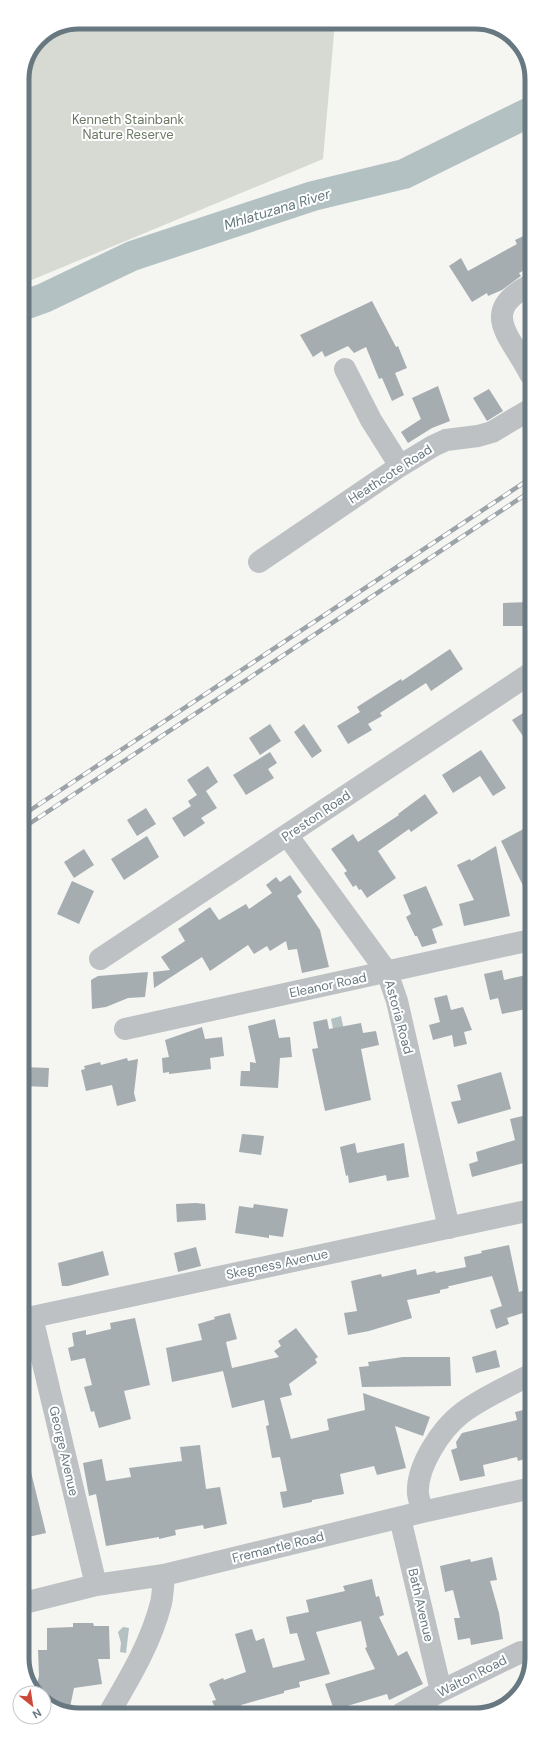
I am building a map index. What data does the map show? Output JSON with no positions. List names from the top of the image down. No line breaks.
{"streets":{"street":["Heathcote Road","Preston Road","Eleanor Road","Astoria Road","Skegness Avenue","George Avenue","Fremantle Road","Bath Avenue","Walton Road"]},"crossings":[["Preston Road","Astoria Road"],["Eleanor Road","Astoria Road"],["Astoria Road","Skegness Avenue"],["George Avenue","Fremantle Road"],["Fremantle Road","Bath Avenue"],["Bath Avenue","Walton Road"]],"water":["Mhlatuzana River"],"parks":["Kenneth Stainbank Nature Reserve"],"north":"bottom right"}
